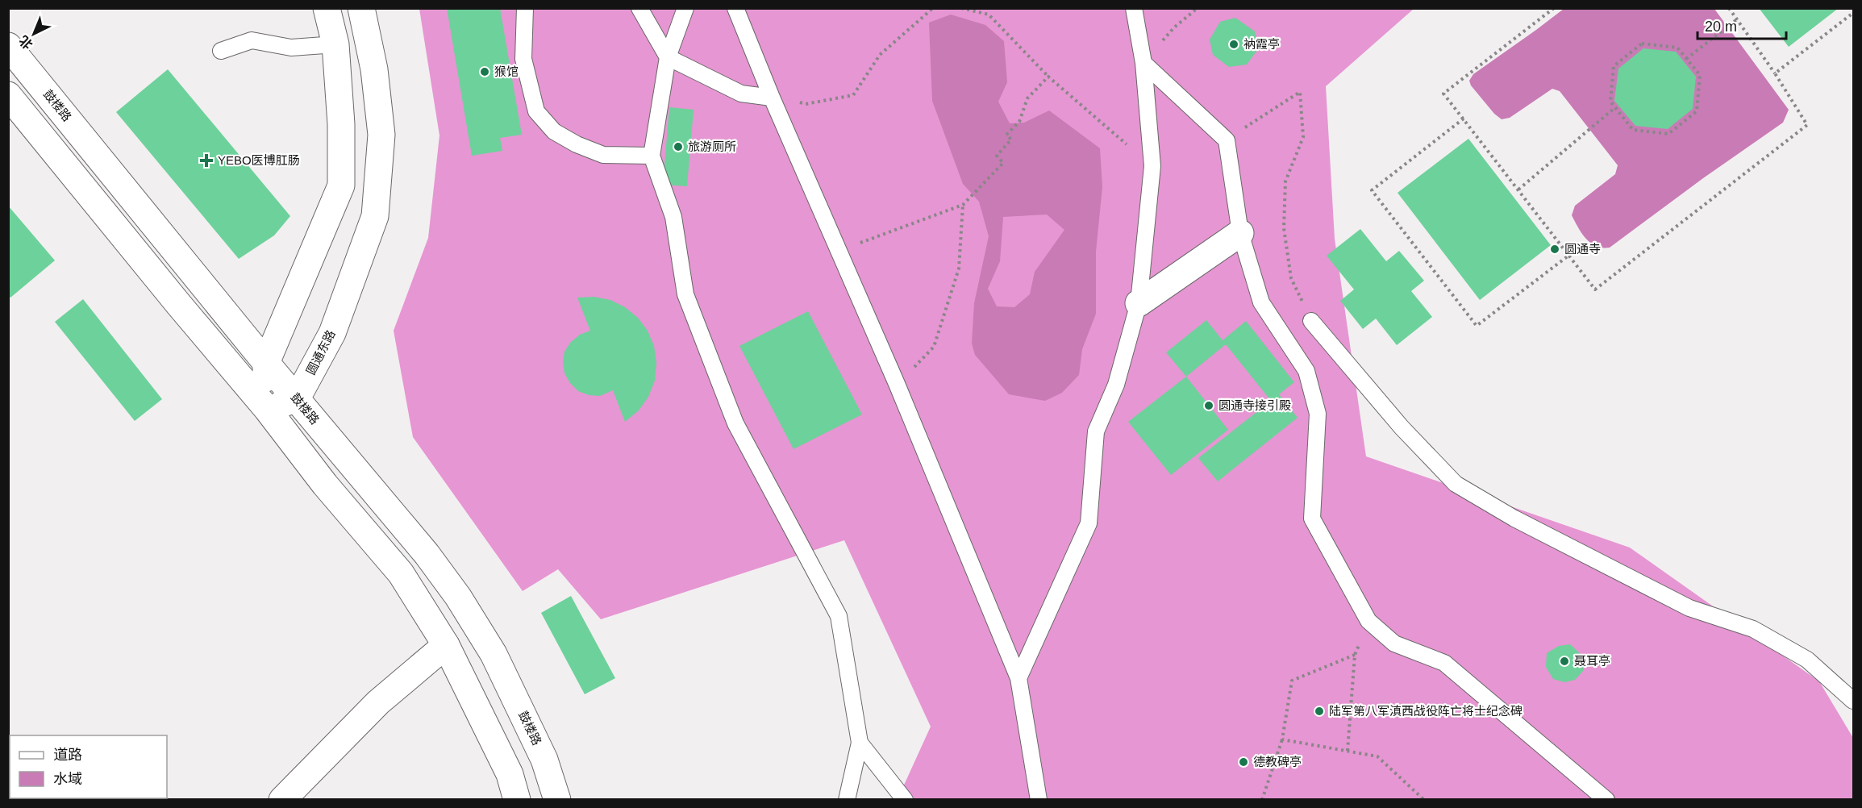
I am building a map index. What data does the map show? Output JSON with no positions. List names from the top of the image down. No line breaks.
{"streets":{"main road":["鼓楼路","圆通东路"]},"crossings":[["鼓楼路","圆通东路"]],"places":{"other":["衲霞亭","猴馆","旅游厕所","圆通寺","圆通寺接引殿","聂耳亭","陆军第八军滇西战役阵亡将士纪念碑","德教碑亭"],"health":["YEBO医博肛肠"]},"legend":["道路","水域"],"scale_bar":"20 m","north":"bottom left"}
